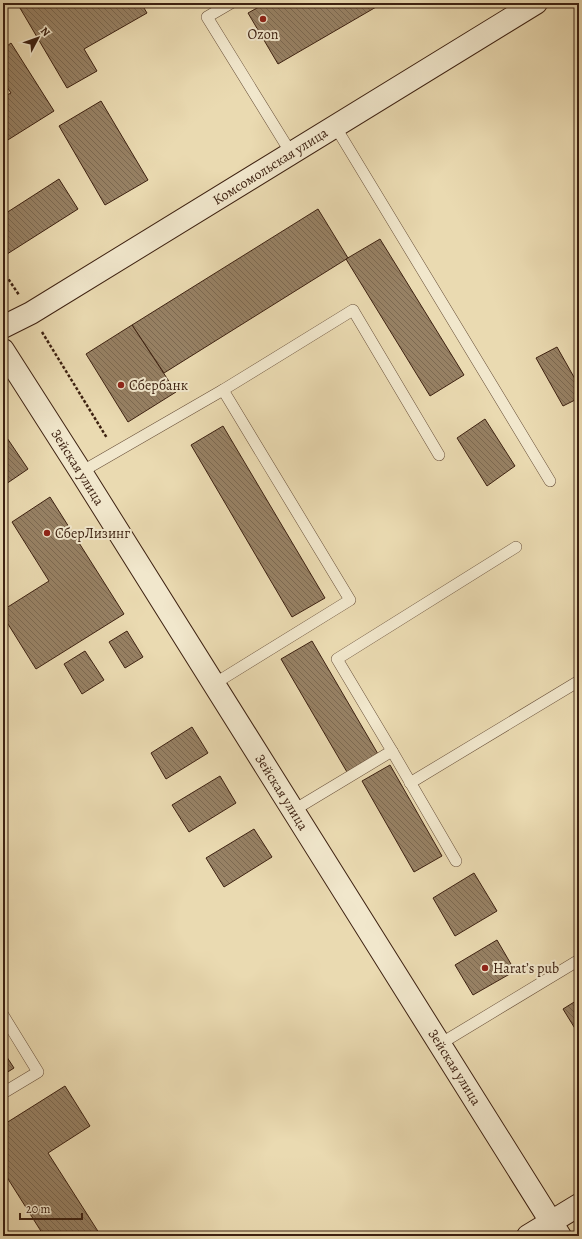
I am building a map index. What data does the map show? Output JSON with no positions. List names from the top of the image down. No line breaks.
{"streets":{"street":["Комсомольская улица","Зейская улица"]},"places":["Ozon","Сбербанк","СберЛизинг","Harat’s pub"],"scale_bar":"20 m","north":"top right"}
